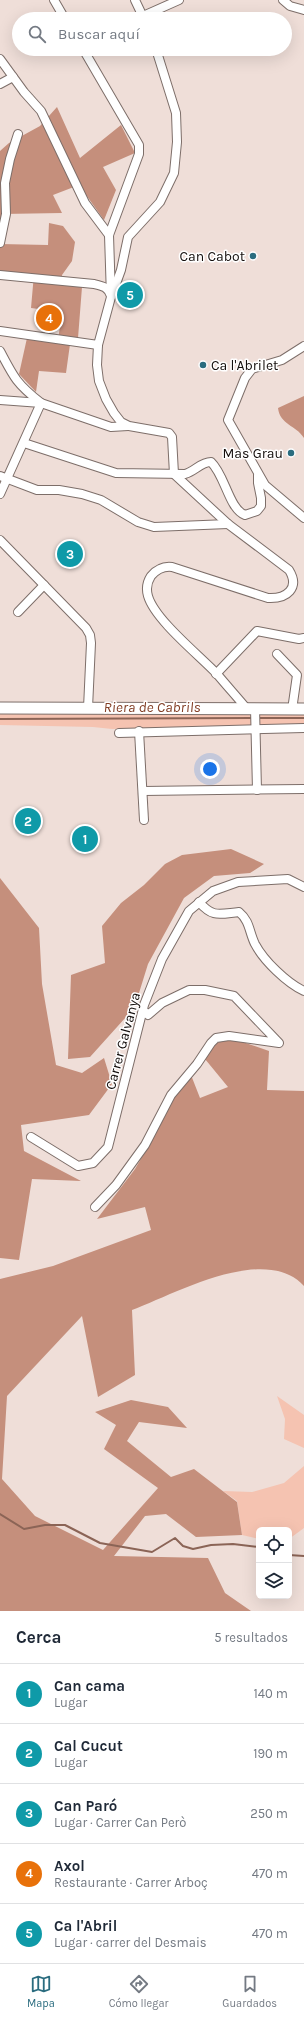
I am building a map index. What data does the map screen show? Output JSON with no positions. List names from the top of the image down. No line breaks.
{"streets":{"street":["Carrer Galvanya"]},"water":["Riera de Cabrils"],"places":["Can Cabot","Ca l'Abrilet","Mas Grau"],"page":{"search":"Buscar aquí","pins":["5","4","3","2","1"],"heading":["Cerca","5 resultados"],"list":[{"mark":"1","name":"Can cama","note":"Lugar","value":"140 m"},{"mark":"2","name":"Cal Cucut","note":"Lugar","value":"190 m"},{"mark":"3","name":"Can Paró","note":"Lugar · Carrer Can Però","value":"250 m"},{"mark":"4","name":"Axol","note":"Restaurante · Carrer Arboç","value":"470 m"},{"mark":"5","name":"Ca l'Abril","note":"Lugar · carrer del Desmais","value":"470 m"}],"nav":["Mapa","Cómo llegar","Guardados"]}}
